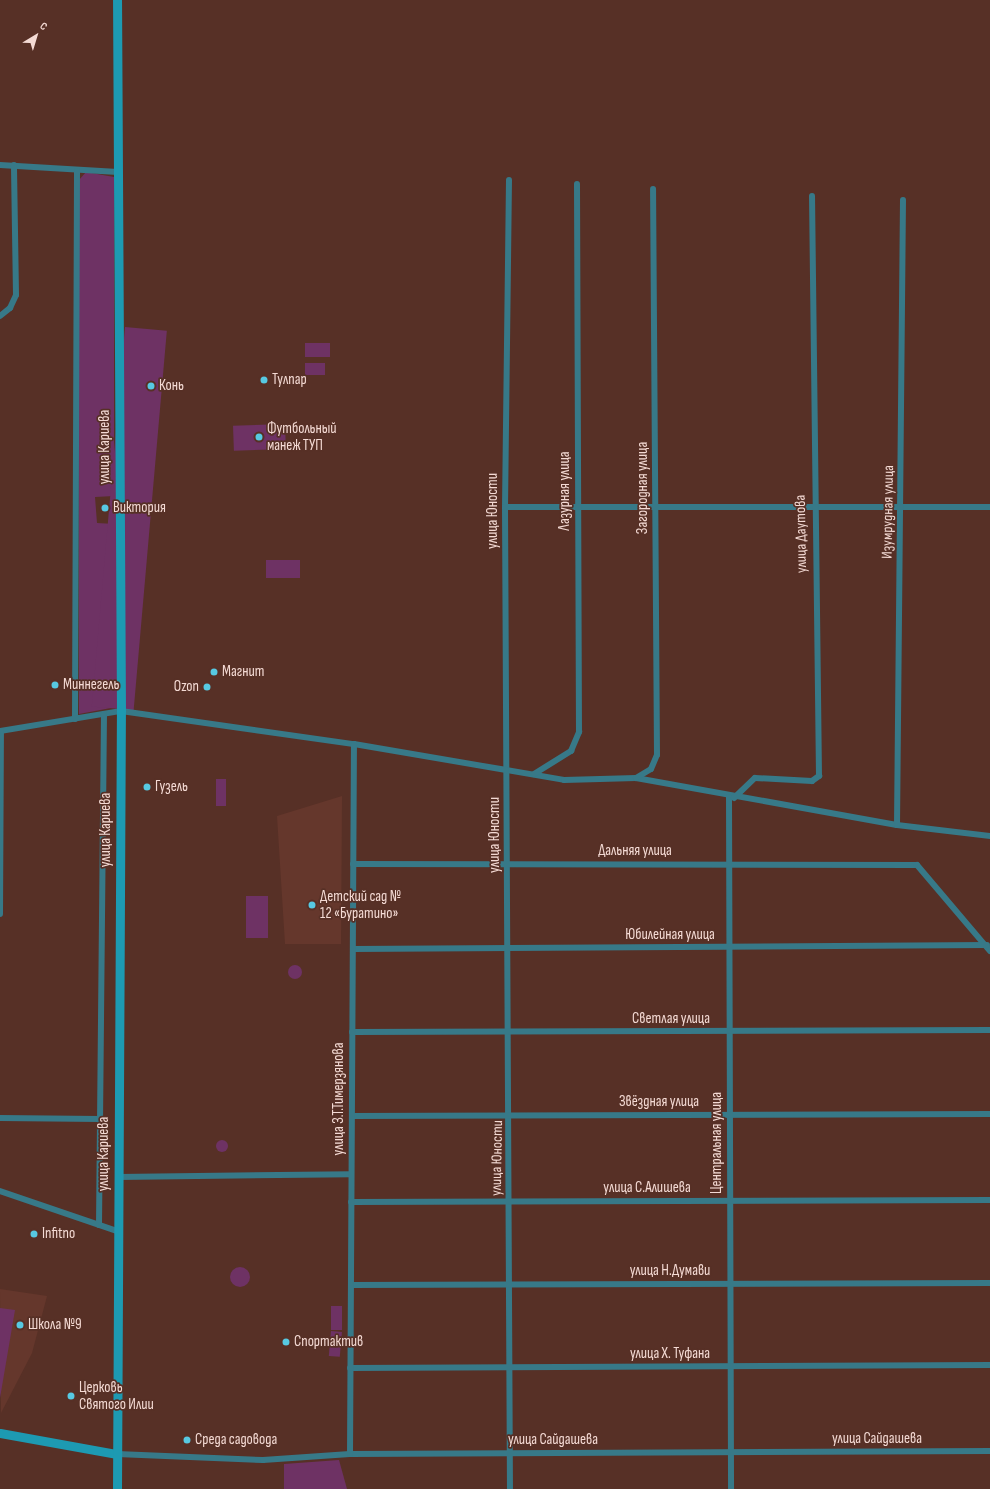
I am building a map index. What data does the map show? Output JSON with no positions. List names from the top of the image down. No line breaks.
{"streets":{"main road":["улица Кариева"],"street":["Загородная улица","Лазурная улица","улица Юности","Изумрудная улица","улица Даутова","Дальняя улица","Юбилейная улица","Светлая улица","улица З.Т.Тимерзянова","Звёздная улица","Центральная улица","улица С.Алишева","улица Н.Думави","улица Х. Туфана","улица Сайдашева"]},"crossings":[["улица Кариева","улица Сайдашева"],["улица Юности","Дальняя улица"],["улица Юности","Юбилейная улица"],["улица Юности","Светлая улица"],["улица Юности","Звёздная улица"],["улица Юности","улица С.Алишева"],["улица Юности","улица Н.Думави"],["улица Юности","улица Х. Туфана"],["улица Юности","улица Сайдашева"],["улица Даутова","Центральная улица"],["Дальняя улица","Юбилейная улица"],["Дальняя улица","улица З.Т.Тимерзянова"],["Дальняя улица","Центральная улица"],["Юбилейная улица","улица З.Т.Тимерзянова"],["Юбилейная улица","Центральная улица"],["Светлая улица","улица З.Т.Тимерзянова"],["Светлая улица","Центральная улица"],["улица З.Т.Тимерзянова","Звёздная улица"],["улица З.Т.Тимерзянова","улица С.Алишева"],["улица З.Т.Тимерзянова","улица Н.Думави"],["улица З.Т.Тимерзянова","улица Х. Туфана"],["улица З.Т.Тимерзянова","улица Сайдашева"],["Звёздная улица","Центральная улица"],["Центральная улица","улица С.Алишева"],["Центральная улица","улица Н.Думави"],["Центральная улица","улица Х. Туфана"],["Центральная улица","улица Сайдашева"]],"places":["Тулпар","Конь","Футбольный манеж ТУП","Виктория","Магнит","Миннегель","Ozon","Гузель","Детский сад № 12 «Буратино»","Infitno","Школа №9","Спортактив","Церковь Святого Илии","Среда садовода"],"north":"top right"}
